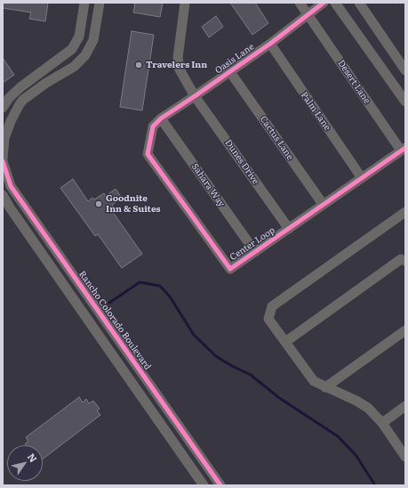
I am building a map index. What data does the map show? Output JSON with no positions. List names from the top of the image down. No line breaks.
{"streets":{"street":["Oasis Lane","Desert Lane","Palm Lane","Cactus Lane","Dunes Drive","Sahara Way","Center Loop","Rancho Colorado Boulevard"]},"crossings":[["Oasis Lane","Desert Lane"],["Oasis Lane","Palm Lane"],["Oasis Lane","Cactus Lane"],["Oasis Lane","Dunes Drive"],["Oasis Lane","Sahara Way"],["Oasis Lane","Center Loop"],["Desert Lane","Center Loop"],["Palm Lane","Center Loop"],["Cactus Lane","Center Loop"],["Dunes Drive","Center Loop"],["Sahara Way","Center Loop"]],"places":["Travelers Inn","Goodnite Inn & Suites"],"north":"top right"}
